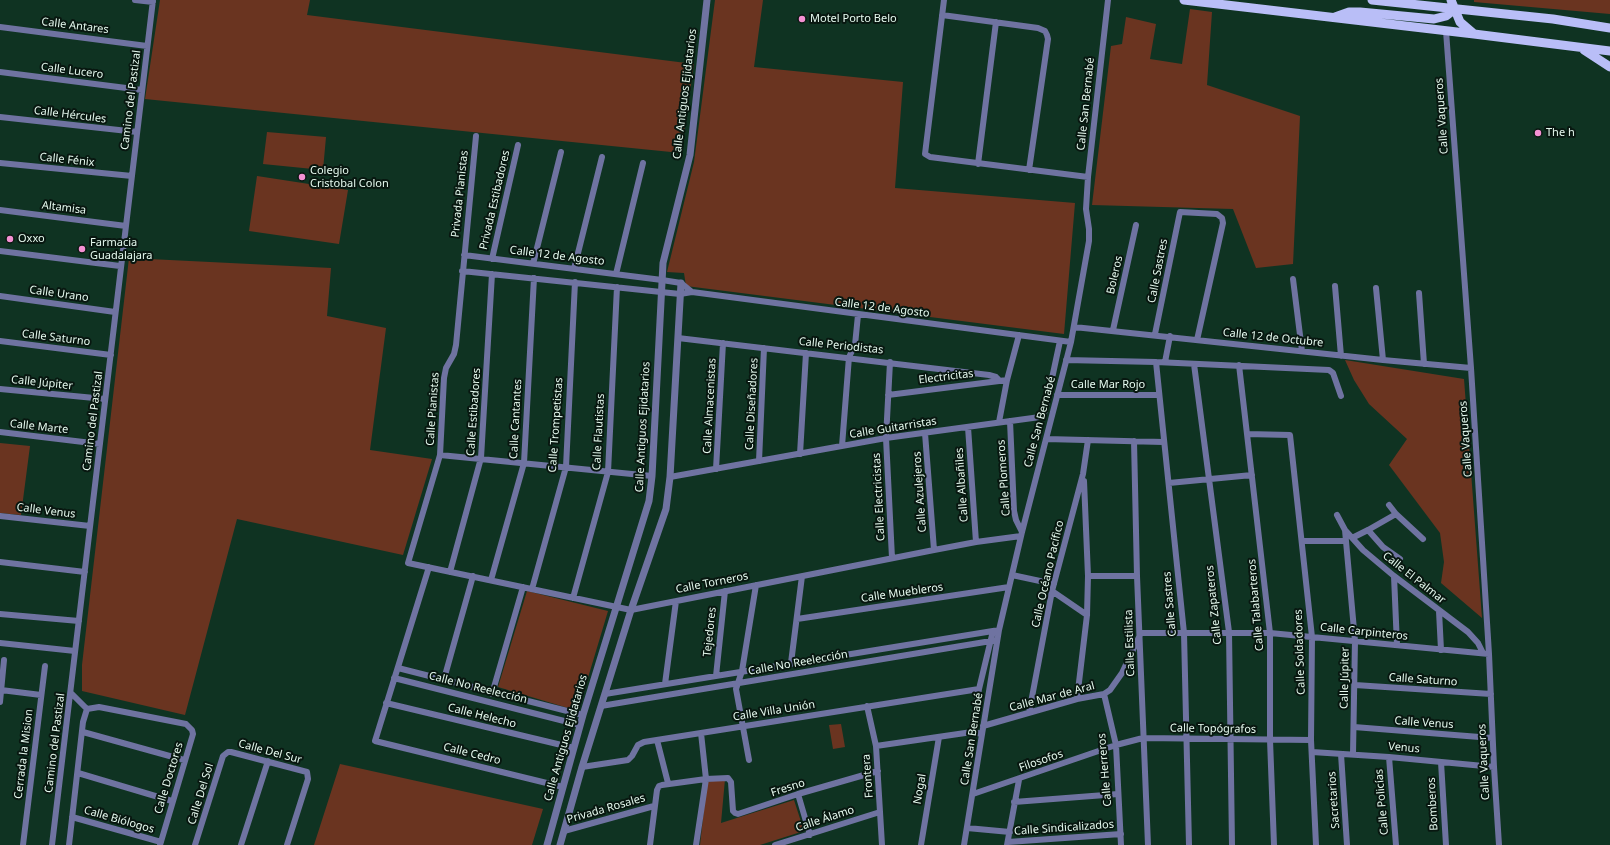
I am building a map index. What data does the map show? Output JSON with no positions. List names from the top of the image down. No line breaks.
{"streets":{"street":["Calle Antares","Calle Lucero","Calle Antiguos Ejidatarios","Camino del Pastizal","Calle San Bernabé","Calle Hércules","Calle Vaqueros","Calle Fénix","Privada Pianistas","Privada Estibadores","Altamisa","Calle 12 de Agosto","Calle Sastres","Boleros","Calle Urano","Calle Saturno","Calle 12 de Octubre","Calle Periodistas","Electricitas","Calle Júpiter","Calle Mar Rojo","Calle Diseñadores","Calle Almacenistas","Calle Pianistas","Calle Estibadores","Calle Cantantes","Calle Trompetistas","Calle Marte","Calle Guitarristas","Calle Flautistas","Calle Plomeros","Calle Albañiles","Calle Azulejeros","Calle Electricistas","Calle Venus","Calle Océano Pacífico","Calle El Palmar","Calle Torneros","Calle Muebleros","Calle Zapateros","Calle Talabarteros","Tejedores","Calle Carpinteros","Calle Estilista","Calle Soldadores","Calle No Reelección","Calle Mar de Aral","Calle Villa Unión","Calle Helecho","Calle Topógrafos","Venus","Calle Del Sur","Cerrada la Mision","Calle Cedro","Filosofos","Calle Herreros","Frontera","Calle Doctores","Fresno","Nogal","Calle Del Sol","Sacretarios","Calle Policías","Bomberos","Privada Rosales","Calle Álamo","Calle Biólogos","Calle Sindicalizados"]},"crossings":[["Calle Antares","Camino del Pastizal"],["Calle Lucero","Camino del Pastizal"],["Calle Antiguos Ejidatarios","Calle 12 de Agosto"],["Calle Antiguos Ejidatarios","Calle Torneros"],["Calle Antiguos Ejidatarios","Calle No Reelección"],["Calle Antiguos Ejidatarios","Calle Helecho"],["Calle Antiguos Ejidatarios","Calle Cedro"],["Camino del Pastizal","Calle Hércules"],["Camino del Pastizal","Calle Fénix"],["Camino del Pastizal","Altamisa"],["Camino del Pastizal","Calle Urano"],["Camino del Pastizal","Calle Saturno"],["Camino del Pastizal","Calle Júpiter"],["Camino del Pastizal","Calle Marte"],["Camino del Pastizal","Calle Venus"],["Calle San Bernabé","Calle 12 de Agosto"],["Calle San Bernabé","Calle 12 de Octubre"],["Calle San Bernabé","Calle Mar Rojo"],["Calle San Bernabé","Calle Plomeros"],["Calle San Bernabé","Calle Torneros"],["Calle San Bernabé","Calle Muebleros"],["Calle San Bernabé","Calle No Reelección"],["Calle San Bernabé","Calle Mar de Aral"],["Calle San Bernabé","Calle Villa Unión"],["Calle San Bernabé","Filosofos"],["Calle Vaqueros","Calle Saturno"],["Calle Vaqueros","Calle 12 de Octubre"],["Calle Vaqueros","Calle Venus"],["Calle Vaqueros","Calle El Palmar"],["Calle Vaqueros","Calle Carpinteros"],["Calle Vaqueros","Venus"],["Privada Pianistas","Calle 12 de Agosto"],["Privada Pianistas","Calle Pianistas"],["Privada Estibadores","Calle 12 de Agosto"],["Calle 12 de Agosto","Calle Pianistas"],["Calle 12 de Agosto","Calle Estibadores"],["Calle 12 de Agosto","Calle Cantantes"],["Calle 12 de Agosto","Calle Trompetistas"],["Calle 12 de Agosto","Calle Guitarristas"],["Calle 12 de Agosto","Calle Flautistas"],["Calle Sastres","Calle 12 de Octubre"],["Calle Sastres","Calle Mar Rojo"],["Calle Sastres","Calle Carpinteros"],["Calle Sastres","Calle Topógrafos"],["Boleros","Calle 12 de Octubre"],["Calle Saturno","Calle Júpiter"],["Calle Periodistas","Electricitas"],["Calle Periodistas","Calle Diseñadores"],["Calle Periodistas","Calle Almacenistas"],["Calle Periodistas","Calle Electricistas"],["Electricitas","Calle Electricistas"],["Calle Júpiter","Calle Venus"],["Calle Júpiter","Calle El Palmar"],["Calle Júpiter","Calle Carpinteros"],["Calle Júpiter","Venus"],["Calle Diseñadores","Calle Guitarristas"],["Calle Almacenistas","Calle Guitarristas"],["Calle Pianistas","Calle Torneros"],["Calle Estibadores","Calle Torneros"],["Calle Cantantes","Calle Torneros"],["Calle Trompetistas","Calle Torneros"],["Calle Guitarristas","Calle Plomeros"],["Calle Guitarristas","Calle Albañiles"],["Calle Guitarristas","Calle Azulejeros"],["Calle Guitarristas","Calle Electricistas"],["Calle Flautistas","Calle Torneros"],["Calle Plomeros","Calle Torneros"],["Calle Albañiles","Calle Torneros"],["Calle Azulejeros","Calle Torneros"],["Calle Electricistas","Calle Torneros"],["Calle Océano Pacífico","Calle Mar de Aral"],["Calle El Palmar","Calle Carpinteros"],["Calle Torneros","Tejedores"],["Calle Zapateros","Calle Carpinteros"],["Calle Zapateros","Calle Topógrafos"],["Calle Talabarteros","Calle Carpinteros"],["Calle Talabarteros","Calle Soldadores"],["Calle Talabarteros","Calle Topógrafos"],["Tejedores","Calle No Reelección"],["Calle Carpinteros","Calle Estilista"],["Calle Carpinteros","Calle Soldadores"],["Calle Carpinteros","Calle Mar de Aral"],["Calle Estilista","Calle Mar de Aral"],["Calle Estilista","Calle Topógrafos"],["Calle Soldadores","Calle Topógrafos"],["Calle Soldadores","Venus"],["Calle Mar de Aral","Calle Herreros"],["Calle Villa Unión","Frontera"],["Calle Helecho","Calle Cedro"],["Calle Topógrafos","Filosofos"],["Calle Topógrafos","Calle Herreros"],["Venus","Sacretarios"],["Venus","Calle Policías"],["Venus","Bomberos"],["Calle Del Sur","Calle Del Sol"],["Filosofos","Calle Herreros"],["Calle Herreros","Calle Sindicalizados"],["Frontera","Fresno"],["Frontera","Calle Álamo"],["Calle Doctores","Calle Biólogos"]],"places":["Motel Porto Belo","The h","Colegio Cristobal Colon","Oxxo","Farmacia Guadalajara"]}
